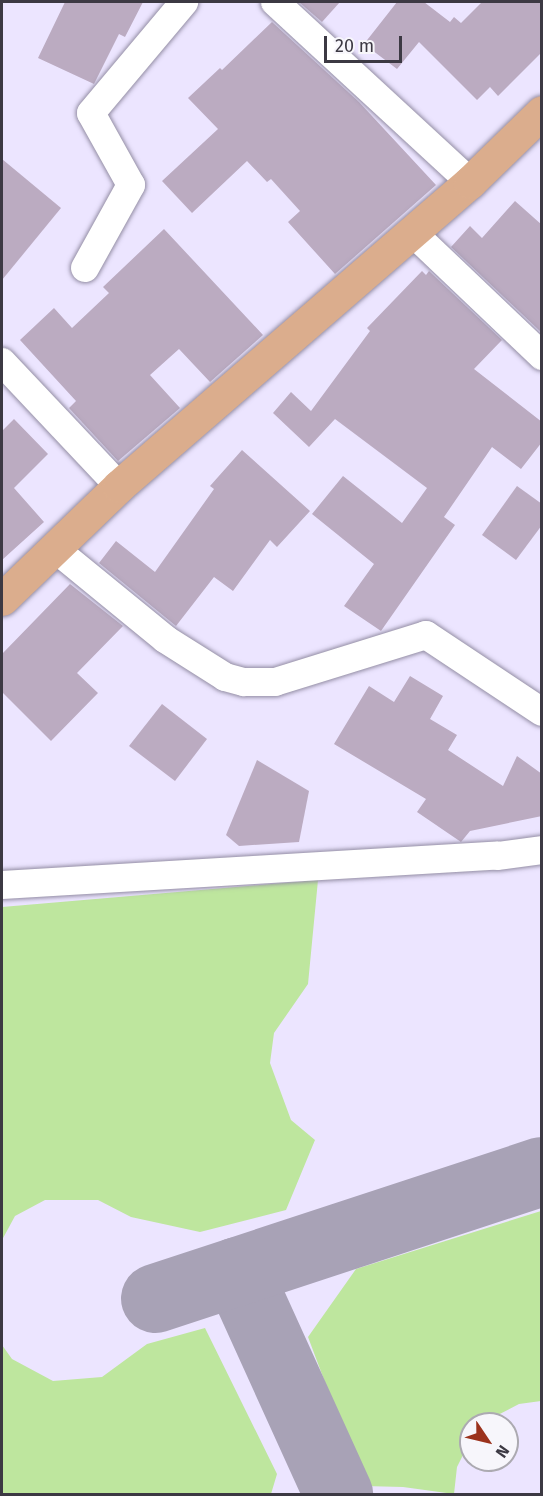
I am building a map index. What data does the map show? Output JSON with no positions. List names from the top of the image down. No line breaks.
{"scale_bar":"20 m","north":"bottom right"}
